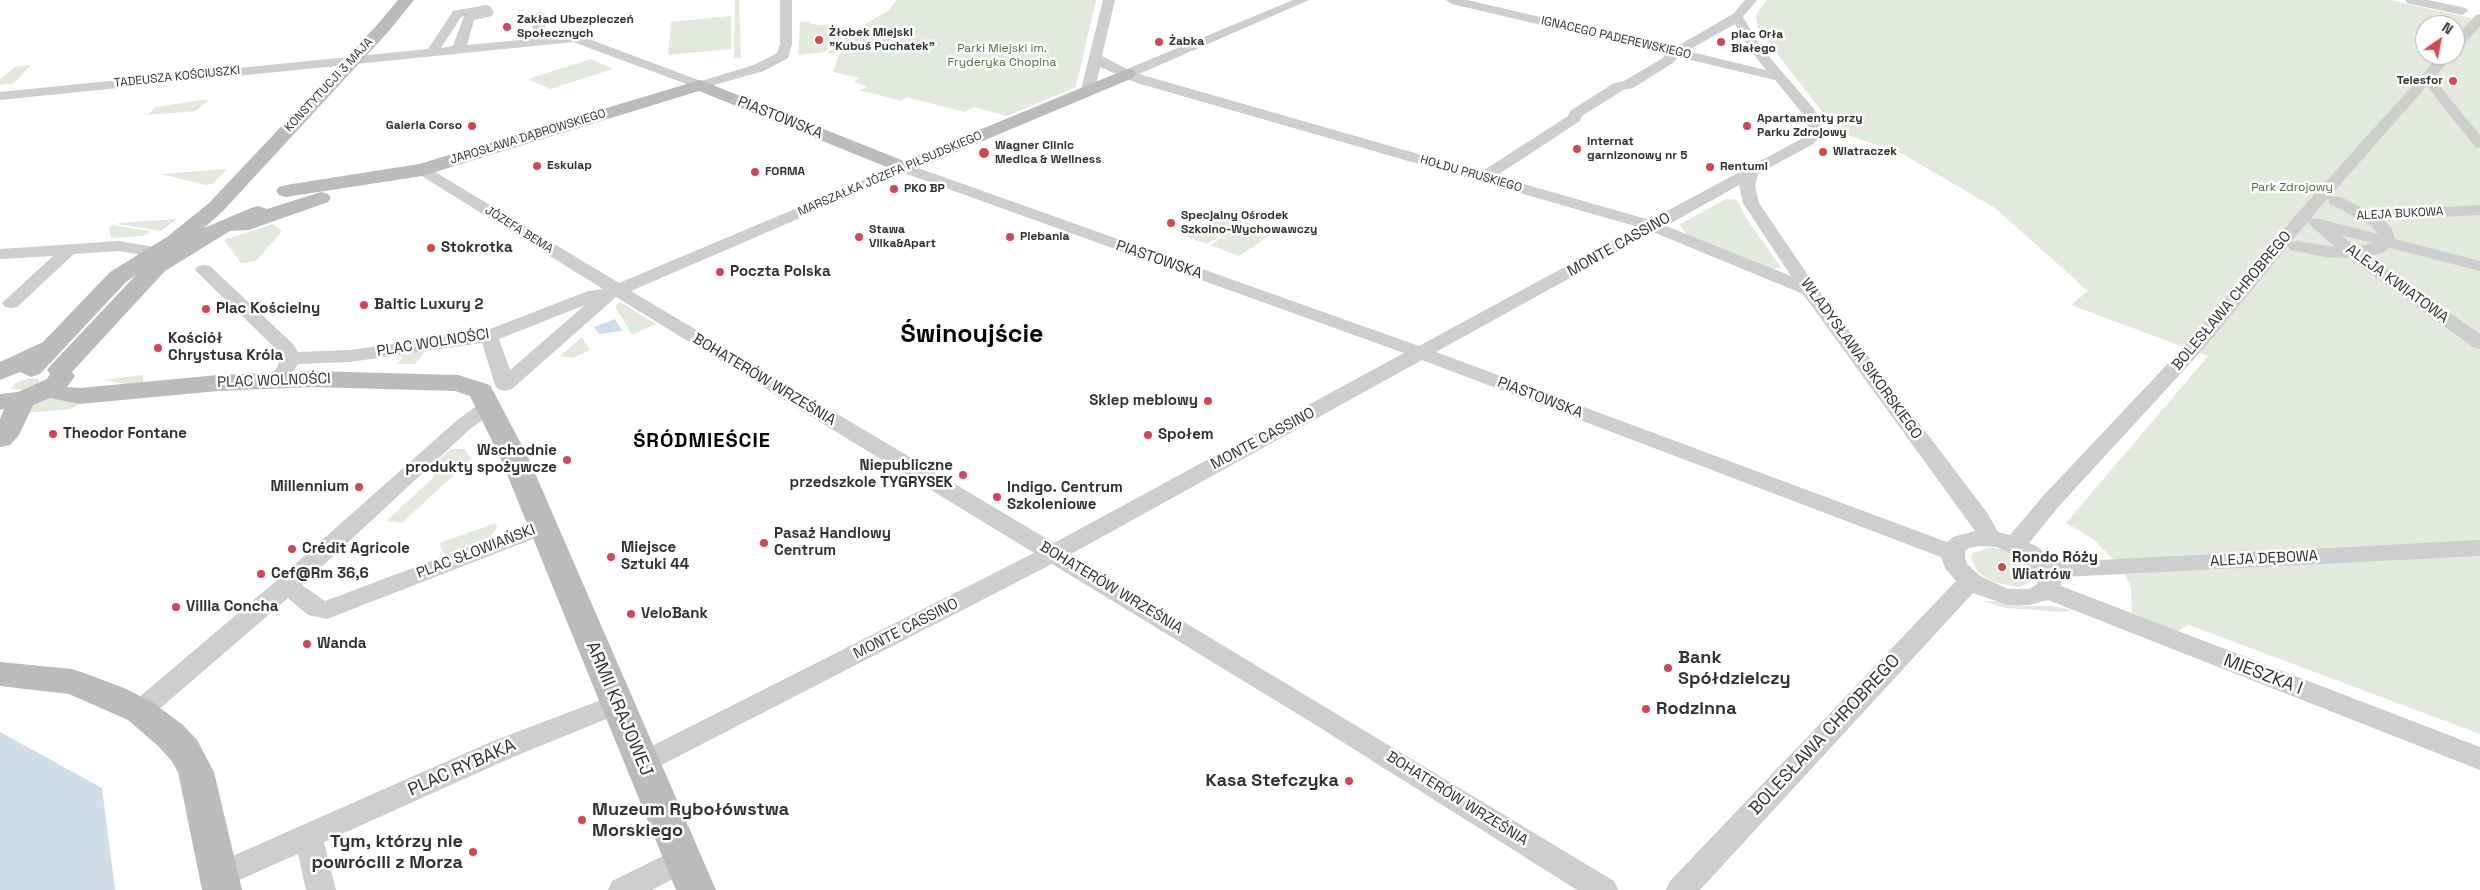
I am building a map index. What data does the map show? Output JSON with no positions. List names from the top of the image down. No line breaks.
{"streets":{"street":["IGNACEGO PADEREWSKIEGO","TADEUSZA KOŚCIUSZKI","KONSTYTUCJI 3 MAJA","PIASTOWSKA","JAROSŁAWA DĄBROWSKIEGO","MARSZAŁKA JÓZEFA PIŁSUDSKIEGO","HOŁDU PRUSKIEGO","ALEJA BUKOWA","JÓZEFA BEMA","MONTE CASSINO","ALEJA KWIATOWA","BOLESŁAWA CHROBREGO","PLAC WOLNOŚCI","WŁADYSŁAWA SIKORSKIEGO","BOHATERÓW WRZEŚNIA","PLAC SŁOWIAŃSKI","ALEJA DĘBOWA","MIESZKA I","ARMII KRAJOWEJ","PLAC RYBAKA"]},"crossings":[["IGNACEGO PADEREWSKIEGO","MONTE CASSINO"],["TADEUSZA KOŚCIUSZKI","KONSTYTUCJI 3 MAJA"],["TADEUSZA KOŚCIUSZKI","PIASTOWSKA"],["KONSTYTUCJI 3 MAJA","PIASTOWSKA"],["KONSTYTUCJI 3 MAJA","PLAC WOLNOŚCI"],["PIASTOWSKA","JAROSŁAWA DĄBROWSKIEGO"],["PIASTOWSKA","MARSZAŁKA JÓZEFA PIŁSUDSKIEGO"],["PIASTOWSKA","MONTE CASSINO"],["JAROSŁAWA DĄBROWSKIEGO","JÓZEFA BEMA"],["MARSZAŁKA JÓZEFA PIŁSUDSKIEGO","HOŁDU PRUSKIEGO"],["MARSZAŁKA JÓZEFA PIŁSUDSKIEGO","JÓZEFA BEMA"],["MARSZAŁKA JÓZEFA PIŁSUDSKIEGO","PLAC WOLNOŚCI"],["MARSZAŁKA JÓZEFA PIŁSUDSKIEGO","BOHATERÓW WRZEŚNIA"],["HOŁDU PRUSKIEGO","MONTE CASSINO"],["HOŁDU PRUSKIEGO","WŁADYSŁAWA SIKORSKIEGO"],["ALEJA BUKOWA","ALEJA KWIATOWA"],["JÓZEFA BEMA","PLAC WOLNOŚCI"],["JÓZEFA BEMA","BOHATERÓW WRZEŚNIA"],["MONTE CASSINO","WŁADYSŁAWA SIKORSKIEGO"],["MONTE CASSINO","BOHATERÓW WRZEŚNIA"],["MONTE CASSINO","ARMII KRAJOWEJ"],["PLAC WOLNOŚCI","BOHATERÓW WRZEŚNIA"],["PLAC WOLNOŚCI","PLAC SŁOWIAŃSKI"],["PLAC SŁOWIAŃSKI","ARMII KRAJOWEJ"],["ALEJA DĘBOWA","MIESZKA I"],["ARMII KRAJOWEJ","PLAC RYBAKA"]],"districts":["Świnoujście","ŚRÓDMIEŚCIE"],"parks":["Parki Miejski im. Fryderyka Chopina","Park Zdrojowy"],"places":["Zakład Ubezpieczeń Społecznych","Żłobek Miejski \"Kubuś Puchatek\"","Żabka","plac Orła Białego","Telesfor","Galeria Corso","Apartamenty przy Parku Zdrojowy","Internat garnizonowy nr 5","Wiatraczek","Wagner Clinic Medica & Wellness","Eskulap","Rentumi","FORMA","PKO BP","Specjalny Ośrodek Szkolno-Wychowawczy","Stawa Vilka&Apart","Plebania","Stokrotka","Poczta Polska","Baltic Luxury 2","Plac Kościelny","Kościół Chrystusa Króla","Sklep meblowy","Theodor Fontane","Społem","Wschodnie produkty spożywcze","Niepubliczne przedszkole TYGRYSEK","Millennium","Indigo. Centrum Szkoleniowe","Pasaż Handlowy Centrum","Crédit Agricole","Miejsce Sztuki 44","Rondo Róży Wiatrów","Cef@Rm 36,6","Villla Concha","VeloBank","Wanda","Bank Spółdzielczy","Rodzinna","Kasa Stefczyka","Muzeum Rybołówstwa Morskiego","Tym, którzy nie powrócili z Morza"],"north":"top right"}
